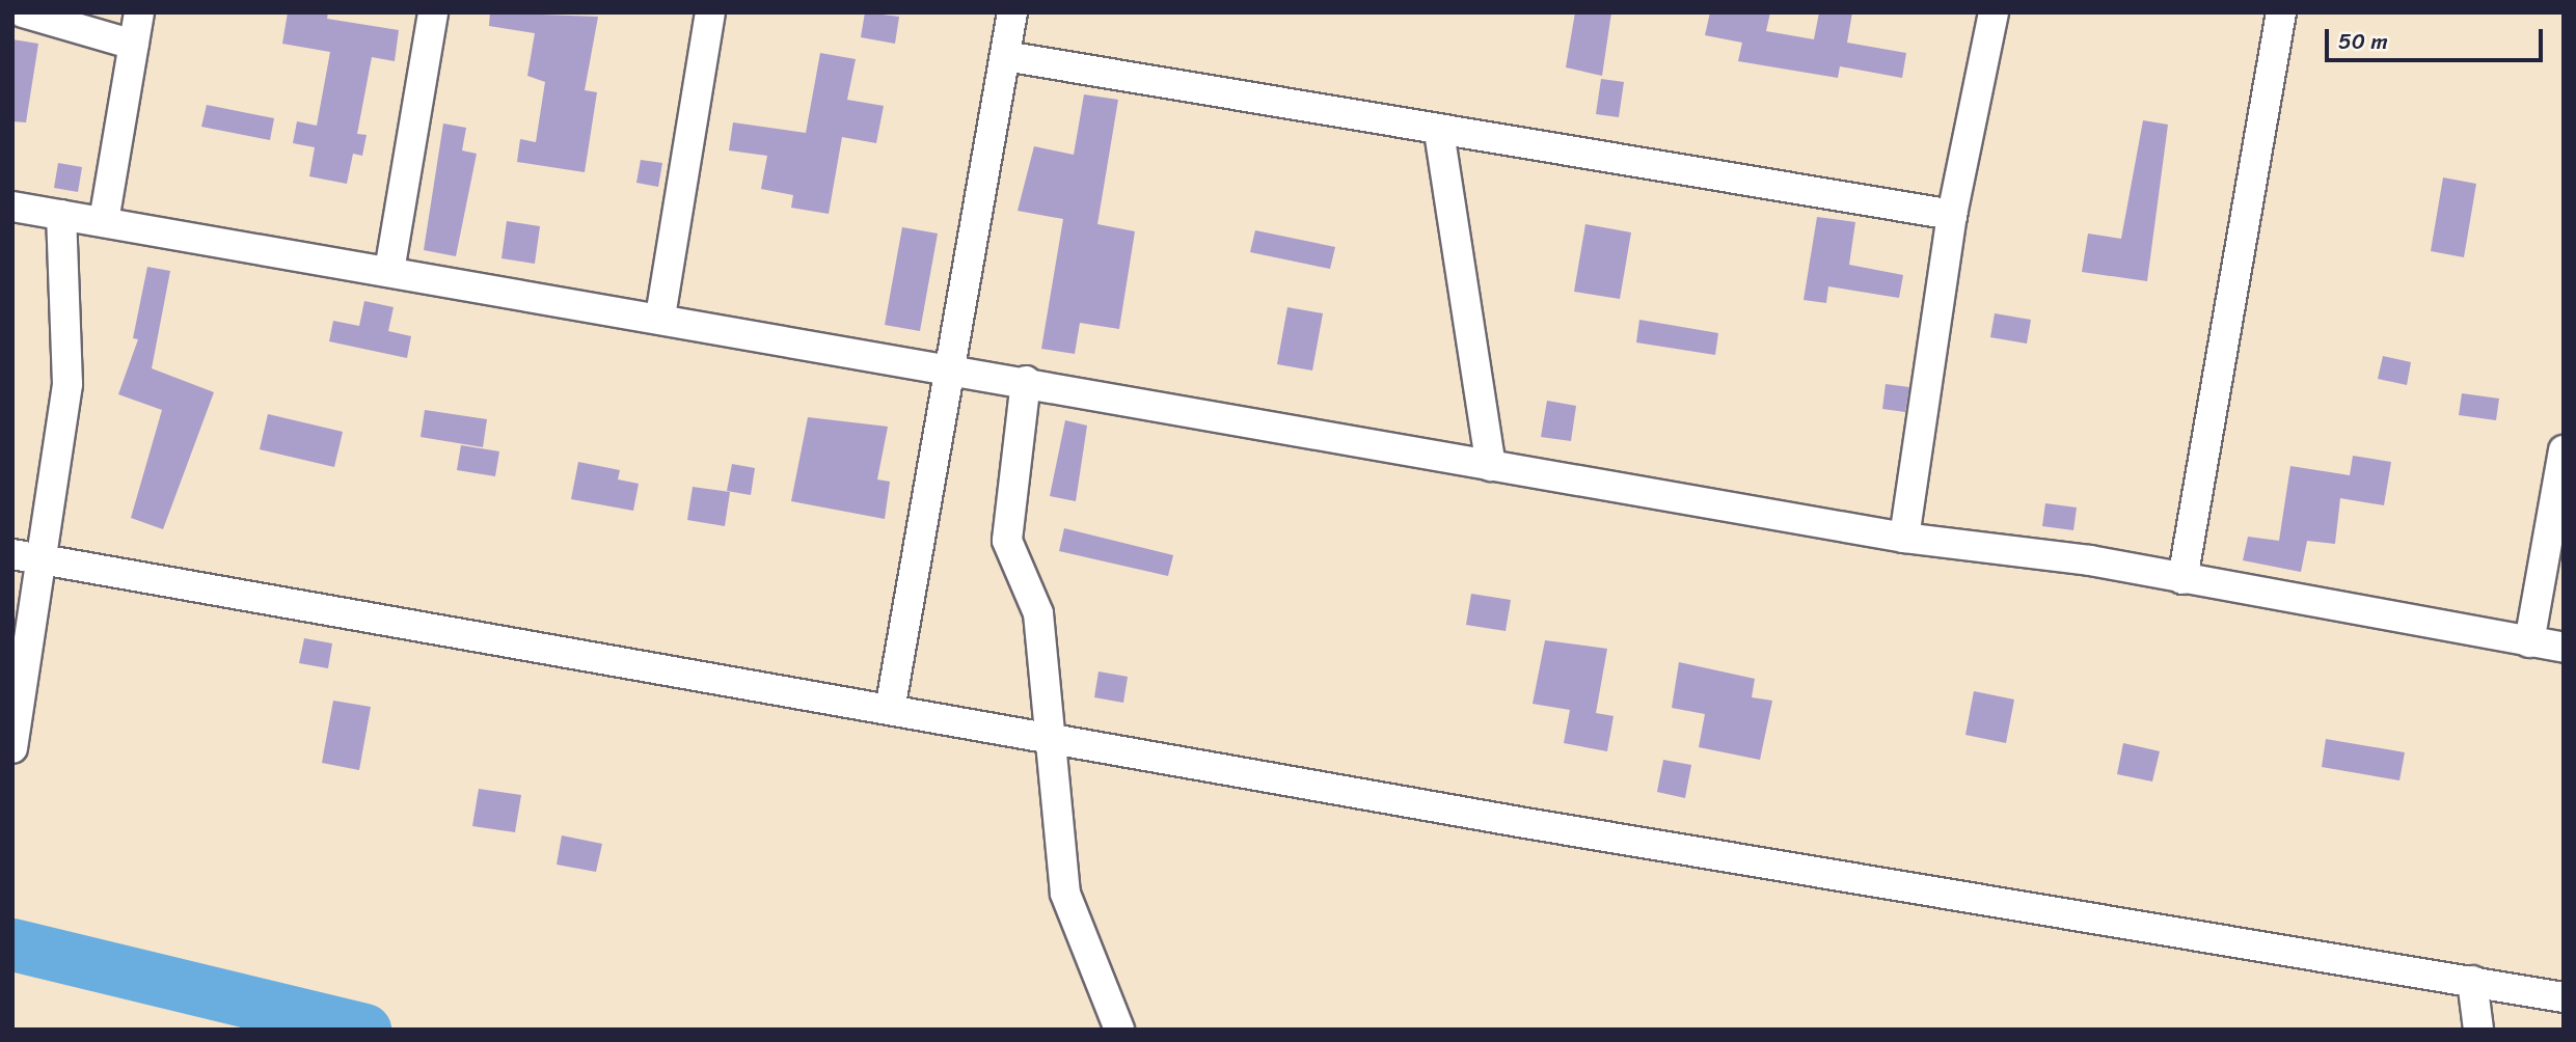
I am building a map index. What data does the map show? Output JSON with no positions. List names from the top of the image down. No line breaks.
{"scale_bar":"50 m"}
